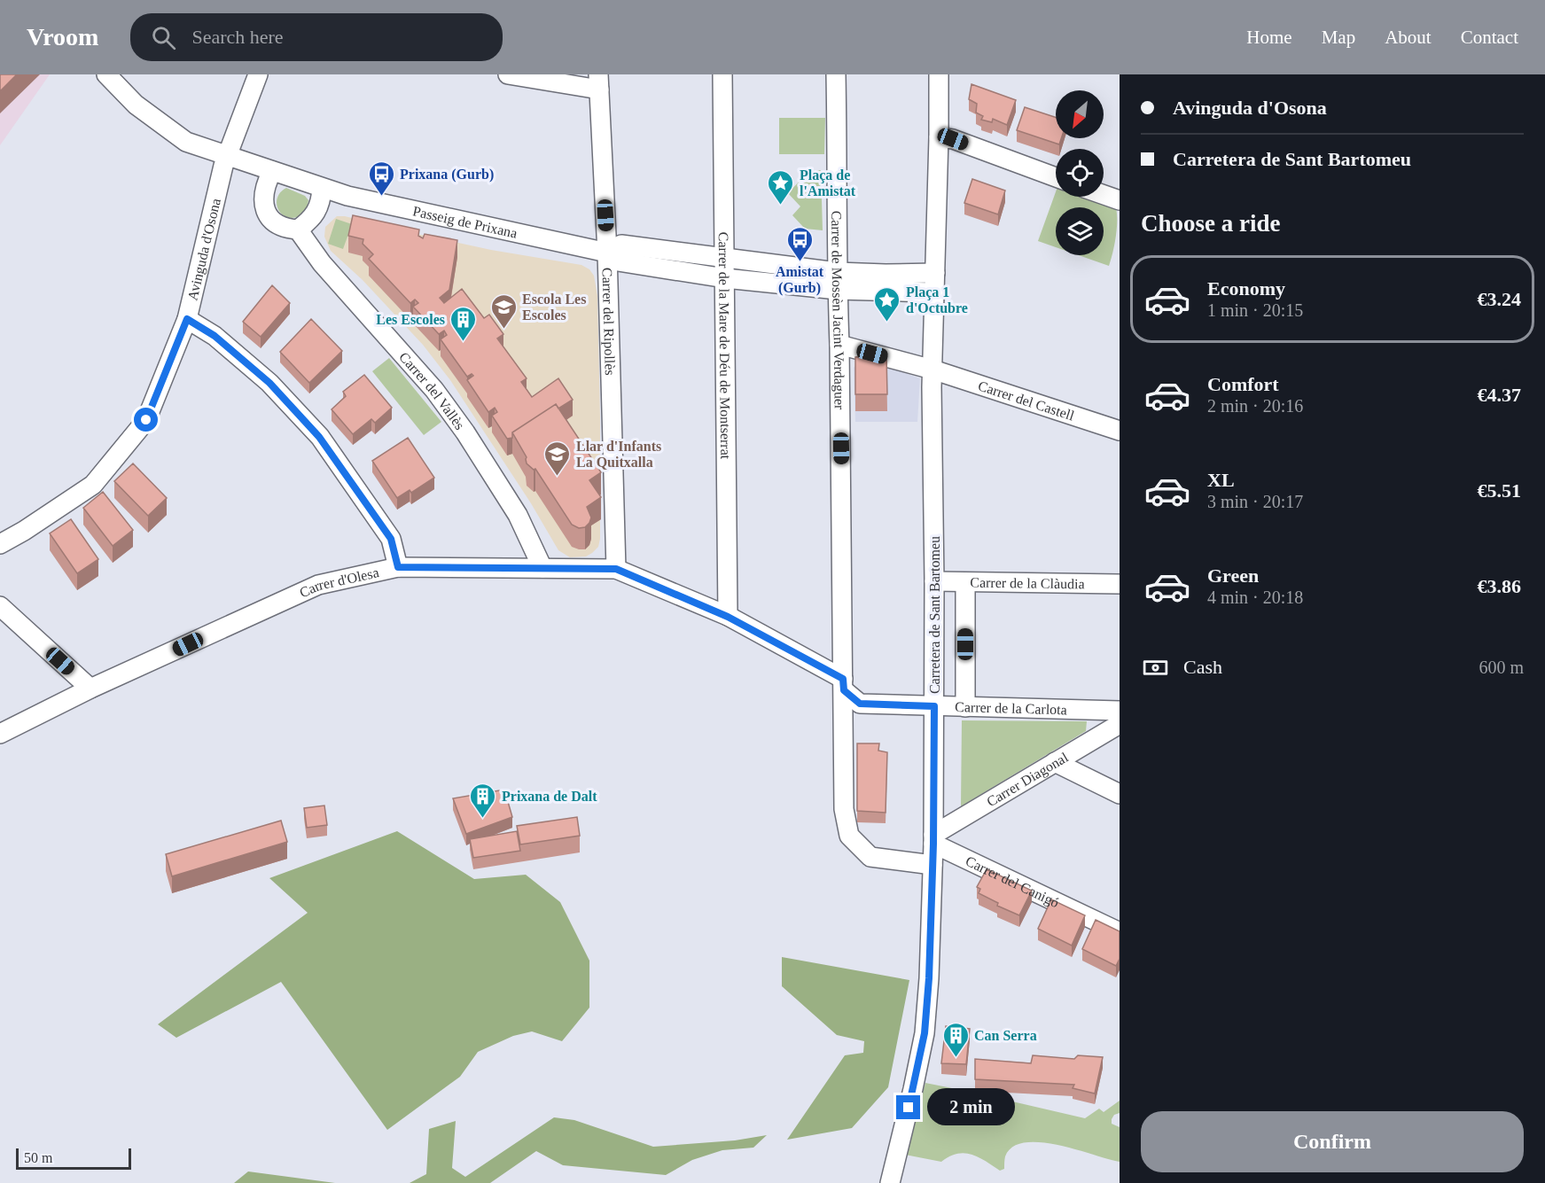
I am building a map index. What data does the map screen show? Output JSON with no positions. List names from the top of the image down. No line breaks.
{"streets":{"street":["Passeig de Prixana","Avinguda d'Osona","Carrer de Mossèn Jacint Verdaguer","Carrer del Ripollès","Carrer de la Mare de Déu de Montserrat","Carrer del Vallès","Carrer del Castell","Carrer de la Clàudia","Carrer d'Olesa","Carretera de Sant Bartomeu","Carrer de la Carlota","Carrer Diagonal","Carrer del Canigó"]},"crossings":[["Passeig de Prixana","Carrer de Mossèn Jacint Verdaguer"],["Passeig de Prixana","Carrer del Ripollès"],["Passeig de Prixana","Carrer de la Mare de Déu de Montserrat"],["Passeig de Prixana","Carrer del Vallès"],["Passeig de Prixana","Carretera de Sant Bartomeu"],["Carrer de Mossèn Jacint Verdaguer","Carrer d'Olesa"],["Carrer de Mossèn Jacint Verdaguer","Carretera de Sant Bartomeu"],["Carrer de Mossèn Jacint Verdaguer","Carrer de la Carlota"],["Carrer del Ripollès","Carrer d'Olesa"],["Carrer de la Mare de Déu de Montserrat","Carrer d'Olesa"],["Carrer del Vallès","Carrer d'Olesa"],["Carrer del Castell","Carretera de Sant Bartomeu"],["Carrer de la Clàudia","Carretera de Sant Bartomeu"],["Carrer d'Olesa","Carrer de la Carlota"],["Carretera de Sant Bartomeu","Carrer de la Carlota"],["Carretera de Sant Bartomeu","Carrer Diagonal"],["Carretera de Sant Bartomeu","Carrer del Canigó"],["Carrer Diagonal","Carrer del Canigó"]],"places":{"bus stop":["Prixana (Gurb)","Amistat (Gurb)"],"place":["Plaça de l'Amistat","Plaça 1 d'Octubre"],"school or university":["Escola Les Escoles","Llar d'Infants La Quitxalla"],"building":["Les Escoles","Prixana de Dalt","Can Serra"]},"scale_bar":"50 m","north":"bottom left","page":{"header":"Vroom","search":"Search here","nav":["Home","Map","About","Contact"],"banner":["Avinguda d'Osona","Carretera de Sant Bartomeu"],"heading":"Choose a ride","list":[{"name":"Economy","note":"1 min · 20:15","value":"€3.24"},{"name":"Comfort","note":"2 min · 20:16","value":"€4.37"},{"name":"XL","note":"3 min · 20:17","value":"€5.51"},{"name":"Green","note":"4 min · 20:18","value":"€3.86"}],"pay":["Cash","600 m"],"bubble":"2 min","buttons":"Confirm","scale":"50 m"}}
